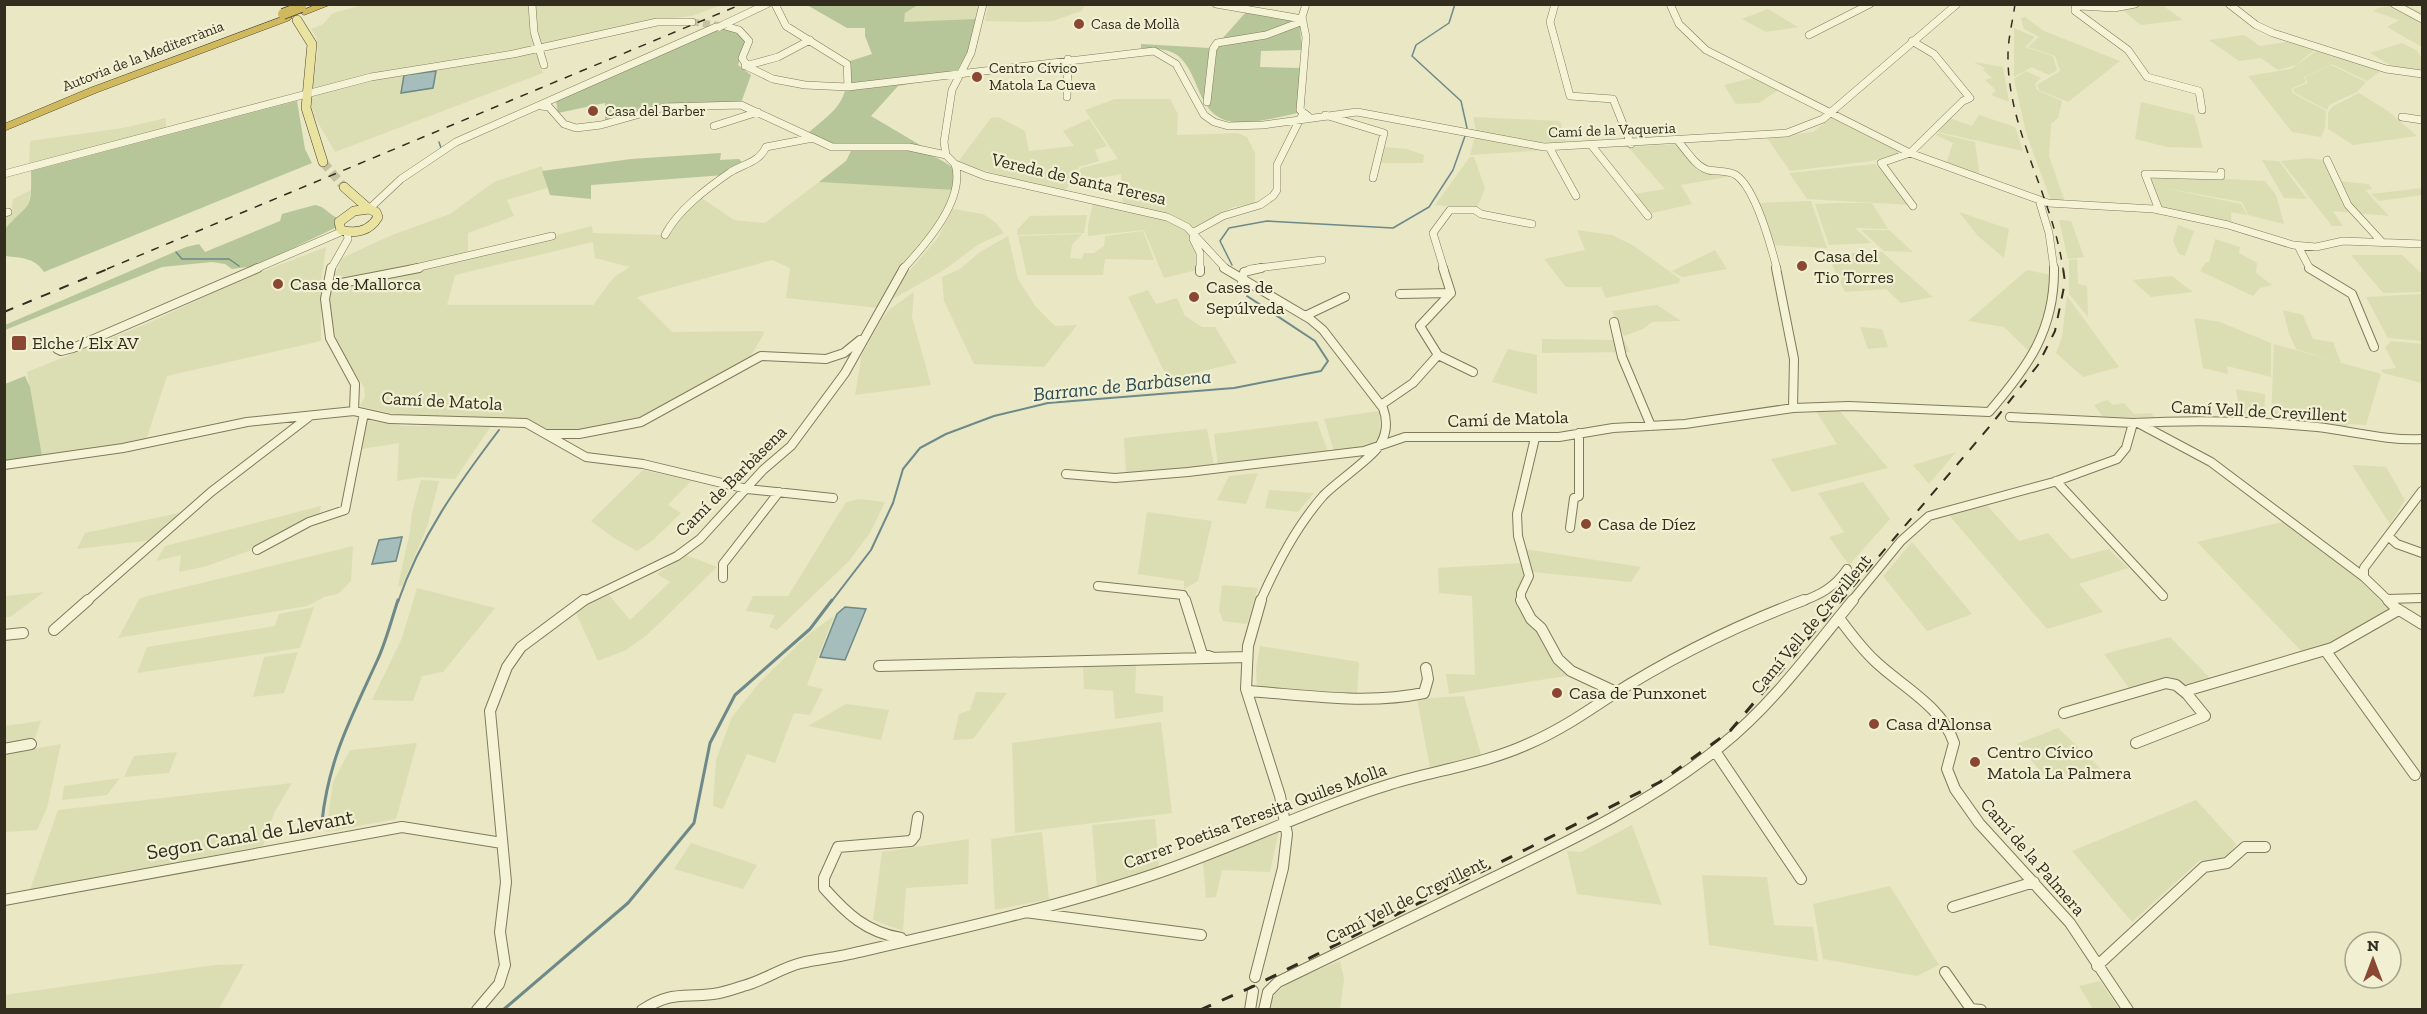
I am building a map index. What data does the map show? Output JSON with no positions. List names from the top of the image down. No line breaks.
{"streets":{"highway":["Autovia de la Mediterrània"],"street":["Camí de la Vaqueria","Vereda de Santa Teresa","Camí de Matola","Camí Vell de Crevillent","Camí de Barbàsena","Carrer Poetisa Teresita Quiles Molla","Segon Canal de Llevant","Camí de la Palmera"]},"crossings":[["Vereda de Santa Teresa","Camí de Matola"],["Vereda de Santa Teresa","Camí de Barbàsena"],["Camí de Matola","Camí de Barbàsena"],["Camí Vell de Crevillent","Camí de la Palmera"],["Camí de Barbàsena","Segon Canal de Llevant"]],"water":["Barranc de Barbàsena"],"places":{"other":["Casa de Mollà","Centro Cívico Matola La Cueva","Casa del Barber","Casa del Tio Torres","Casa de Mallorca","Cases de Sepúlveda","Casa de Díez","Casa de Punxonet","Casa d'Alonsa","Centro Cívico Matola La Palmera"],"transit":["Elche / Elx AV"]},"north":"top"}
